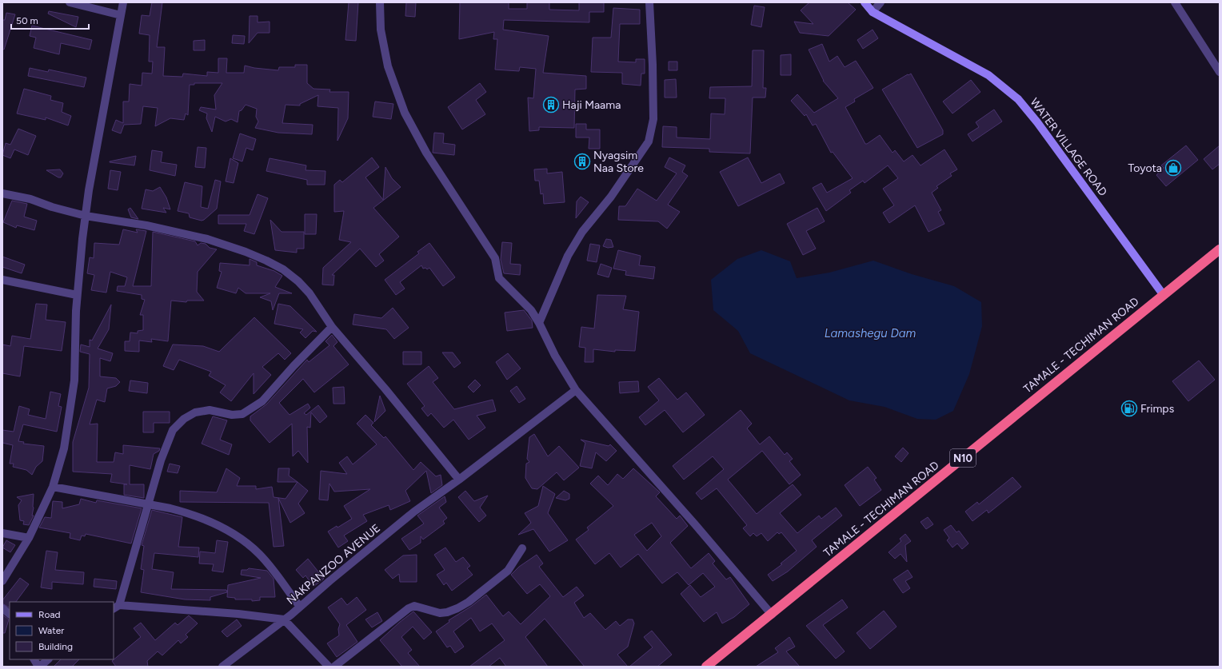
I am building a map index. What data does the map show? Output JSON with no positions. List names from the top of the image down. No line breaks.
{"streets":{"highway":["TAMALE - TECHIMAN ROAD","N10"],"street":["WATER VILLAGE ROAD","NAKPANZOO AVENUE"]},"crossings":[["WATER VILLAGE ROAD","TAMALE - TECHIMAN ROAD"]],"water":["Lamashegu Dam"],"places":{"building":["Haji Maama","Nyagsim Naa Store"],"shop":["Toyota"],"fuel station":["Frimps"]},"legend":["Road","Water","Building"],"scale_bar":"50 m"}
